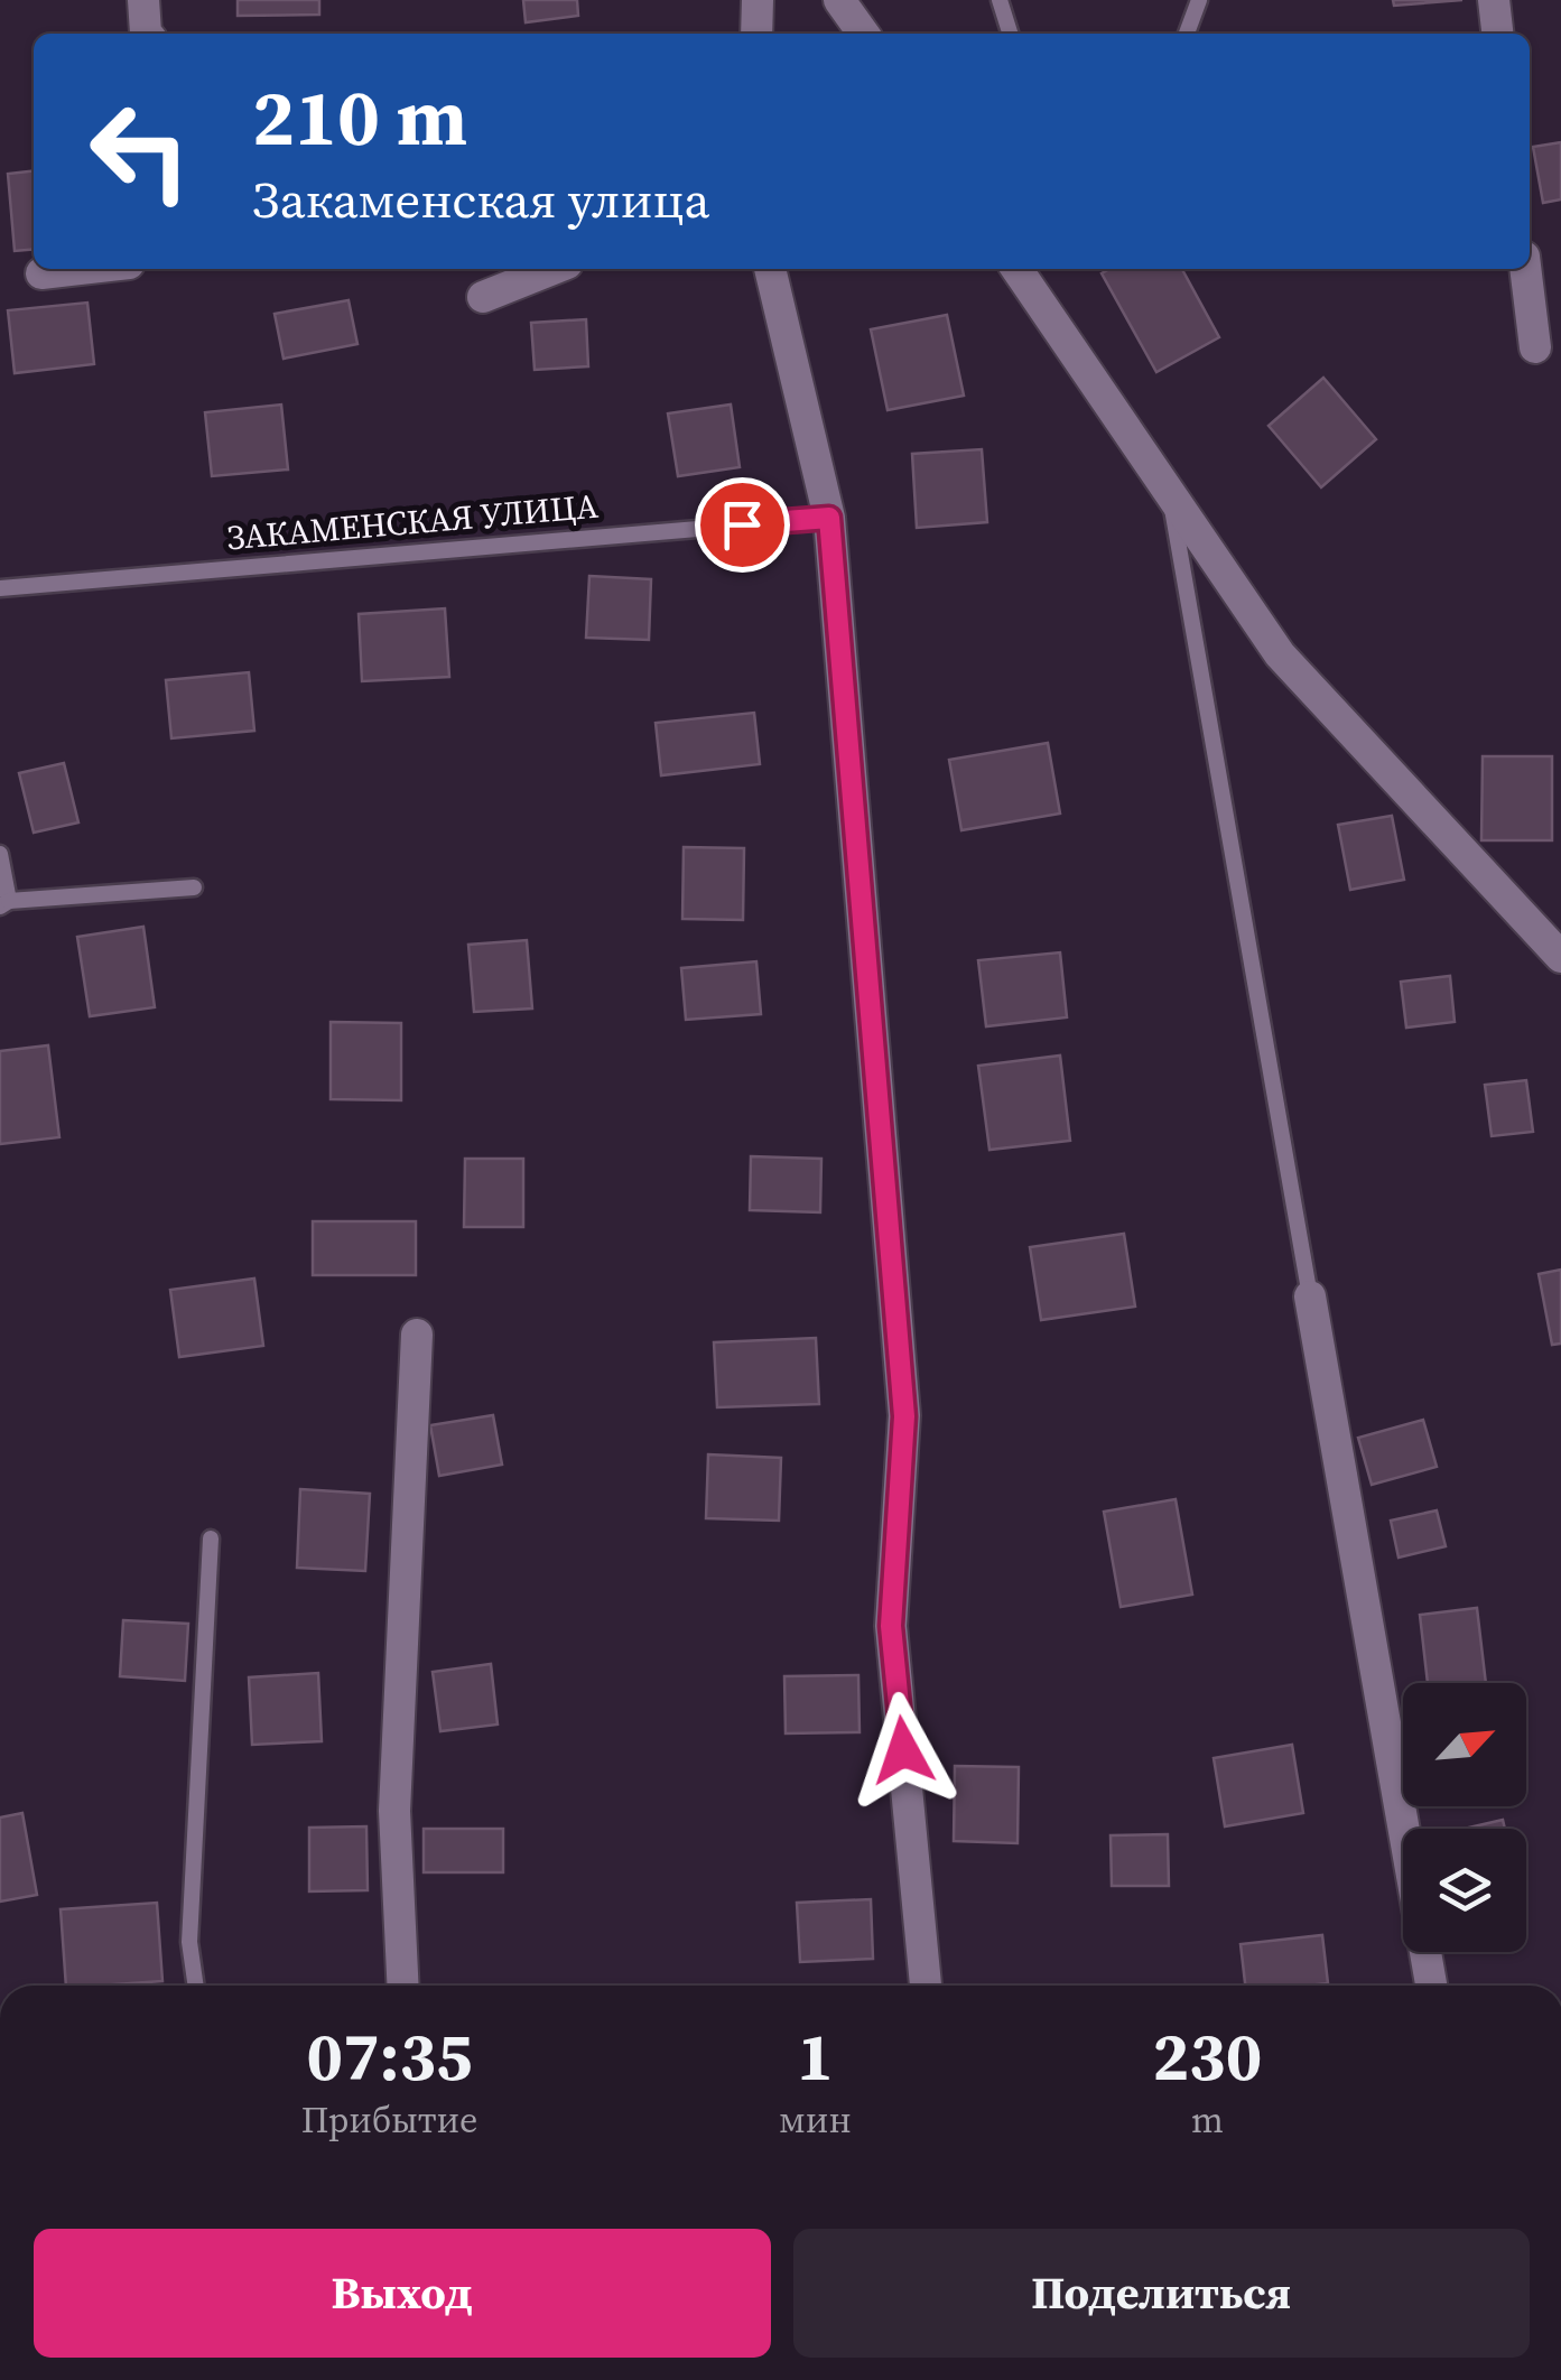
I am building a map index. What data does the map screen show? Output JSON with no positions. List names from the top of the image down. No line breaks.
{"streets":{"lane":["ЗАКАМЕНСКАЯ УЛИЦА"]},"north":"top right","page":{"turn":["210 m","Закаменская улица"],"eta":["07:35","Прибытие","1","мин","230","m"],"buttons":["Выход","Поделиться"]}}
